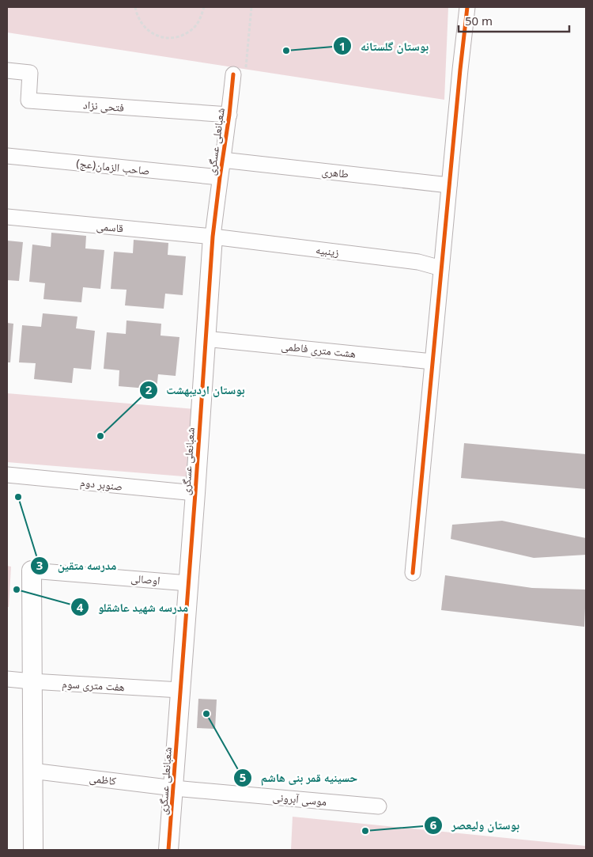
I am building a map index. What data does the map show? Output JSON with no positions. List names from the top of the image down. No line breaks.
{"streets":{"street":["فتحی نزاد","شعبانعلی عسگری","صاحب الزمان(عج)","طاهری","قاسمی","زینبیه","هشت متری فاطمی","صنوبر دوم","اوصالی","هفت متری سوم","کاظمی","موسی آبرونی"]},"crossings":[["فتحی نزاد","شعبانعلی عسگری"],["شعبانعلی عسگری","صاحب الزمان(عج)"],["شعبانعلی عسگری","طاهری"],["شعبانعلی عسگری","قاسمی"],["شعبانعلی عسگری","زینبیه"],["شعبانعلی عسگری","هشت متری فاطمی"],["شعبانعلی عسگری","صنوبر دوم"],["شعبانعلی عسگری","اوصالی"],["شعبانعلی عسگری","هفت متری سوم"],["شعبانعلی عسگری","کاظمی"],["شعبانعلی عسگری","موسی آبرونی"],["قاسمی","زینبیه"],["کاظمی","موسی آبرونی"]],"places":["بوستان گلستانه","بوستان اردیبهشت","مدرسه متقین","مدرسه شهید عاشقلو","حسینیه قمر بنی هاشم","بوستان ولیعصر"],"scale_bar":"50 m"}
